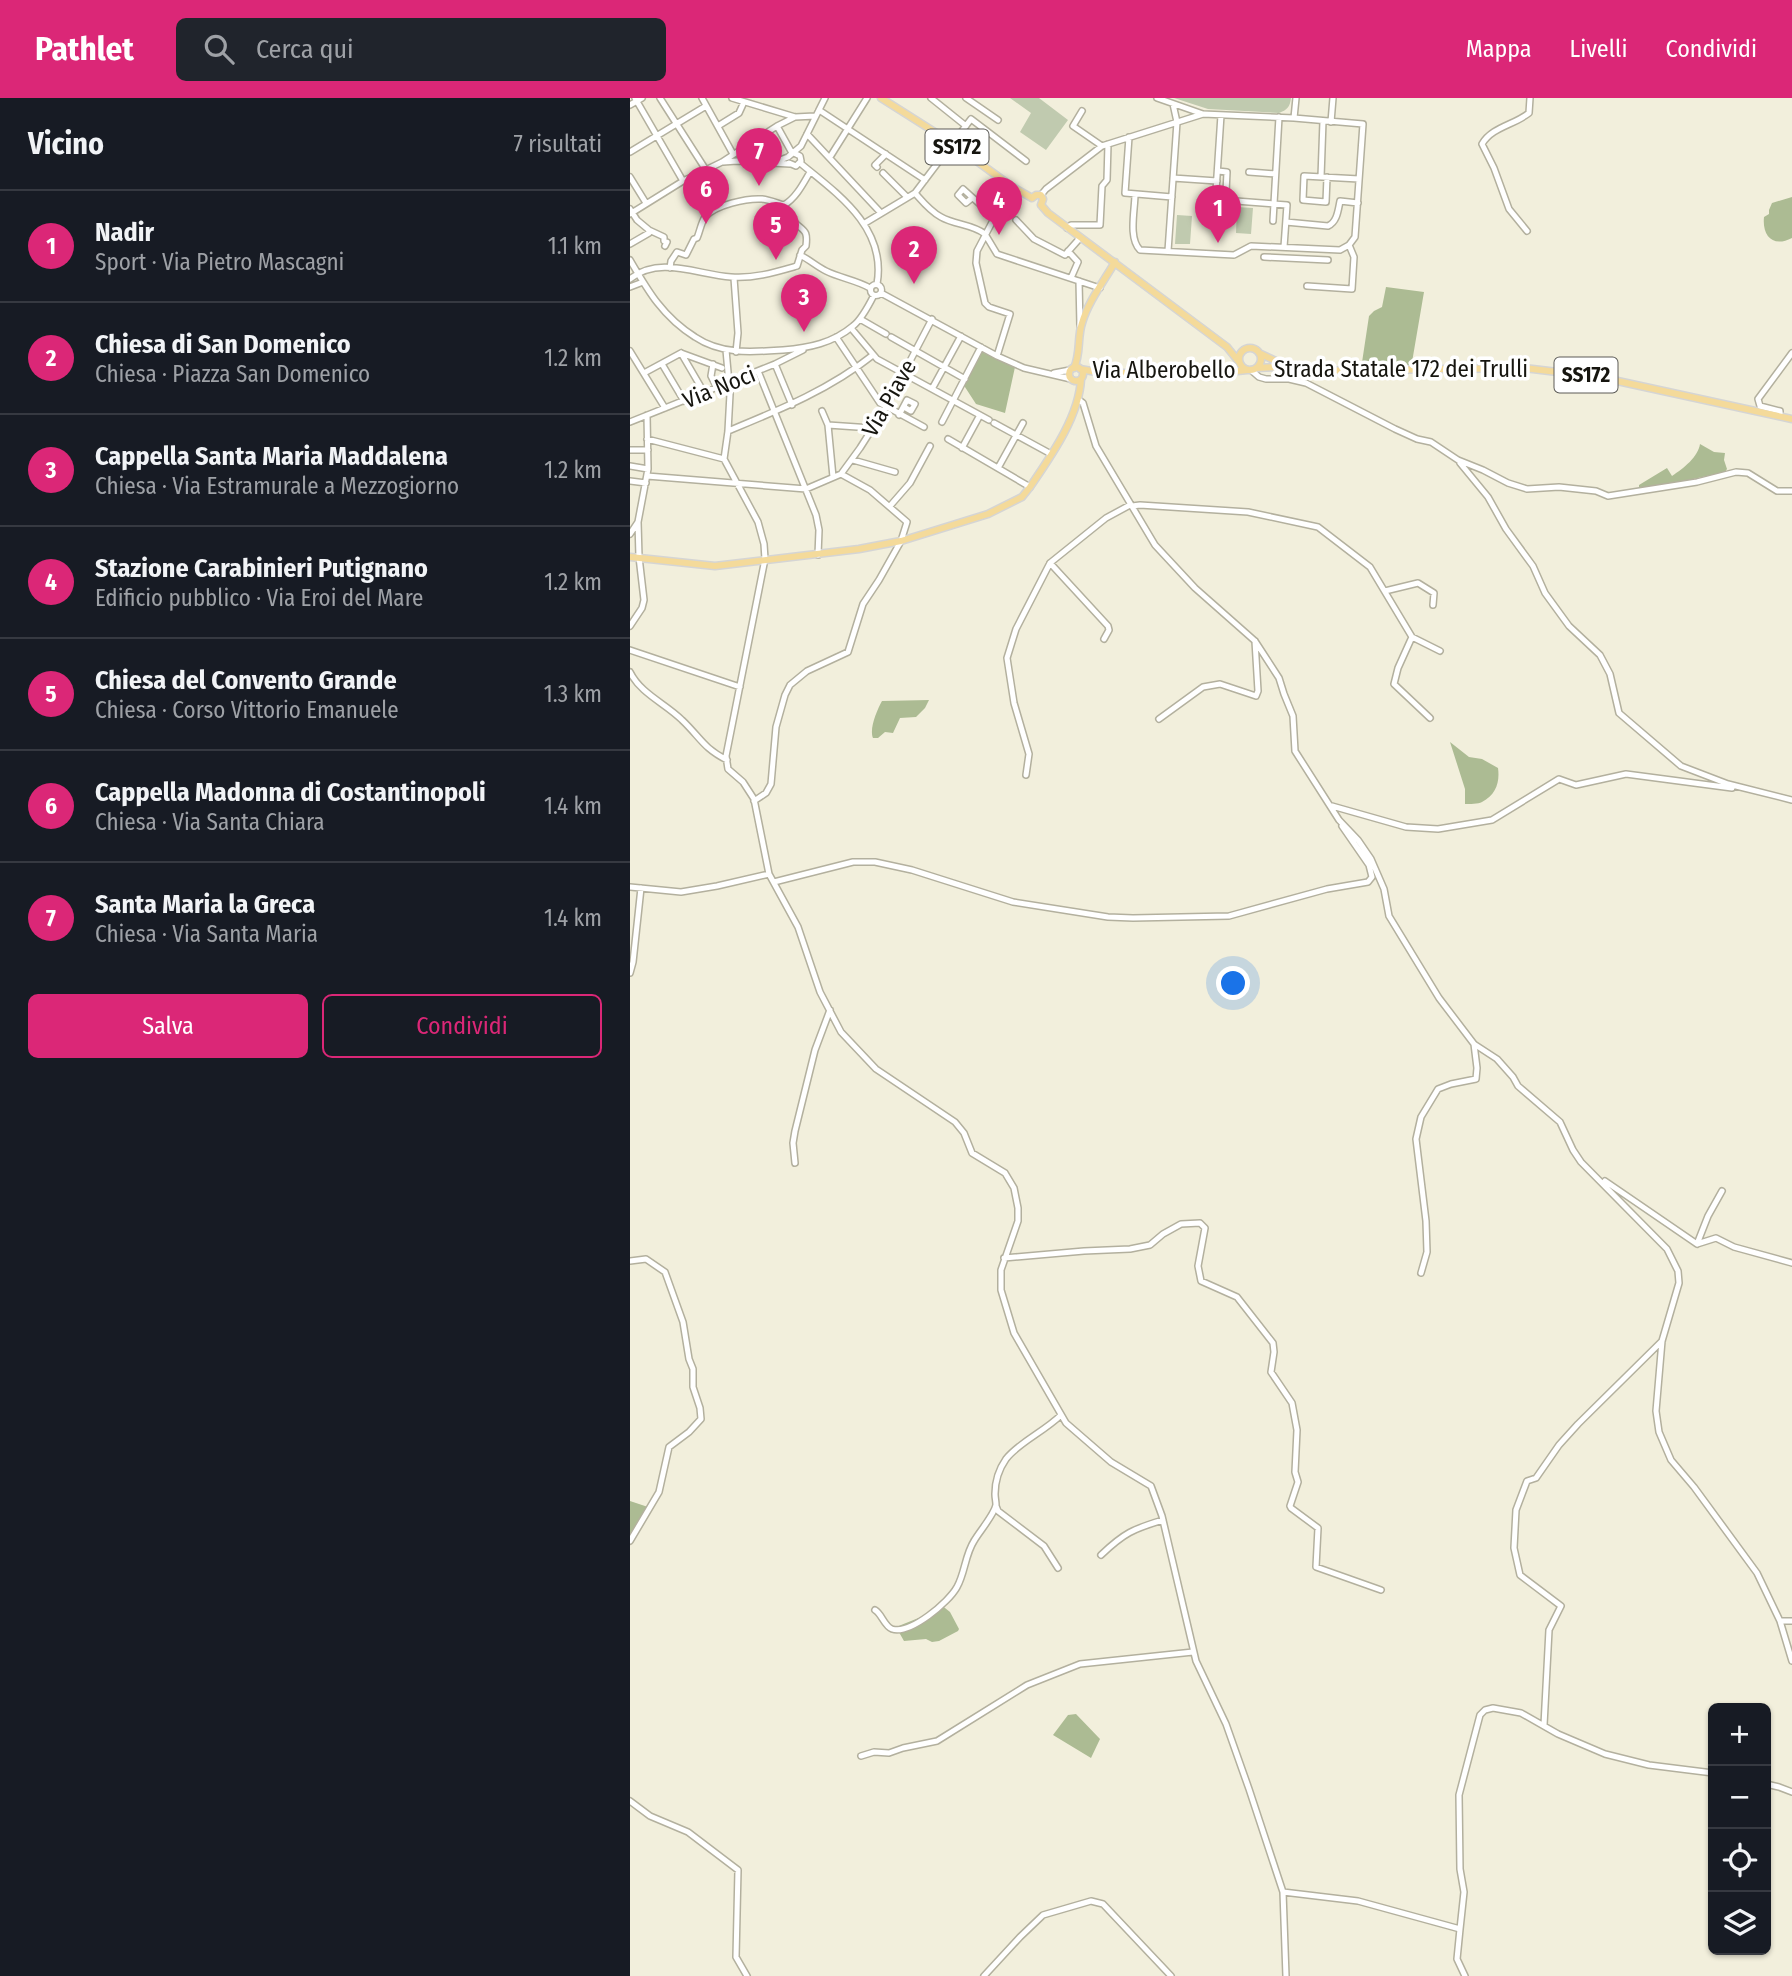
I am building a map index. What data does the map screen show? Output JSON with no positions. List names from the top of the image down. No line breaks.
{"streets":{"main road":["SS172","Strada Statale 172 dei Trulli","Via Alberobello"],"street":["Via Noci","Via Piave"]},"crossings":[["Strada Statale 172 dei Trulli","Via Alberobello"]],"page":{"header":"Pathlet","search":"Cerca qui","nav":["Mappa","Livelli","Condividi"],"heading":["Vicino","7 risultati"],"pins":["7","6","4","1","5","2","3"],"list":[{"mark":"1","name":"Nadir","note":"Sport · Via Pietro Mascagni","value":"1.1 km"},{"mark":"2","name":"Chiesa di San Domenico","note":"Chiesa · Piazza San Domenico","value":"1.2 km"},{"mark":"3","name":"Cappella Santa Maria Maddalena","note":"Chiesa · Via Estramurale a Mezzogiorno","value":"1.2 km"},{"mark":"4","name":"Stazione Carabinieri Putignano","note":"Edificio pubblico · Via Eroi del Mare","value":"1.2 km"},{"mark":"5","name":"Chiesa del Convento Grande","note":"Chiesa · Corso Vittorio Emanuele","value":"1.3 km"},{"mark":"6","name":"Cappella Madonna di Costantinopoli","note":"Chiesa · Via Santa Chiara","value":"1.4 km"},{"mark":"7","name":"Santa Maria la Greca","note":"Chiesa · Via Santa Maria","value":"1.4 km"}],"buttons":["Salva","Condividi"],"map_buttons":["+","−"]}}
